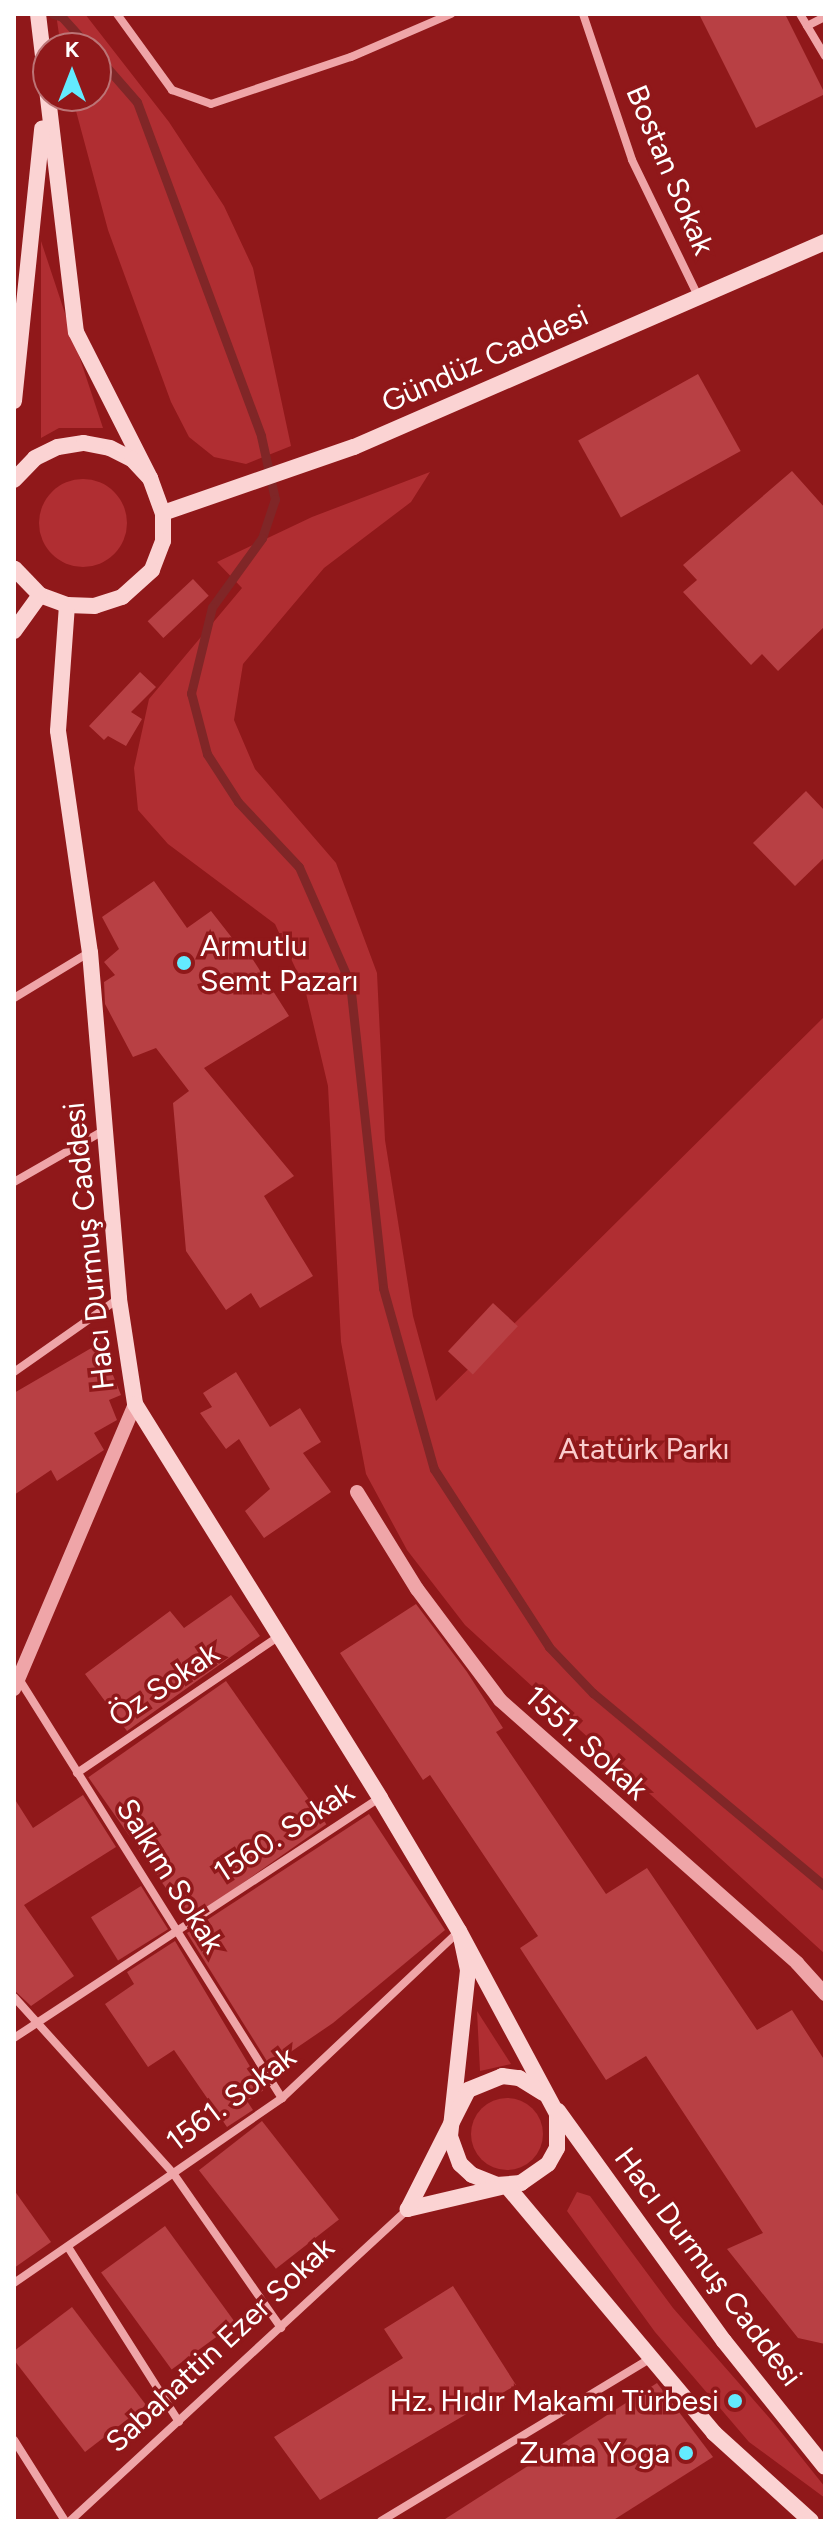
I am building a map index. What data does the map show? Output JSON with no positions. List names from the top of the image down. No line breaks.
{"streets":{"main road":["Gündüz Caddesi","Hacı Durmuş Caddesi","Sabahattin Ezer Sokak"],"street":["Bostan Sokak","Öz Sokak","1551. Sokak","1560. Sokak","Salkım Sokak","1561. Sokak"]},"crossings":[["Bostan Sokak","Gündüz Caddesi"],["Hacı Durmuş Caddesi","Öz Sokak"],["Hacı Durmuş Caddesi","1560. Sokak"],["Hacı Durmuş Caddesi","1561. Sokak"],["Hacı Durmuş Caddesi","Sabahattin Ezer Sokak"],["Öz Sokak","Salkım Sokak"],["1560. Sokak","Salkım Sokak"],["Salkım Sokak","1561. Sokak"]],"parks":["Atatürk Parkı"],"places":["Armutlu Semt Pazarı","Hz. Hıdır Makamı Türbesi","Zuma Yoga"],"north":"top"}
